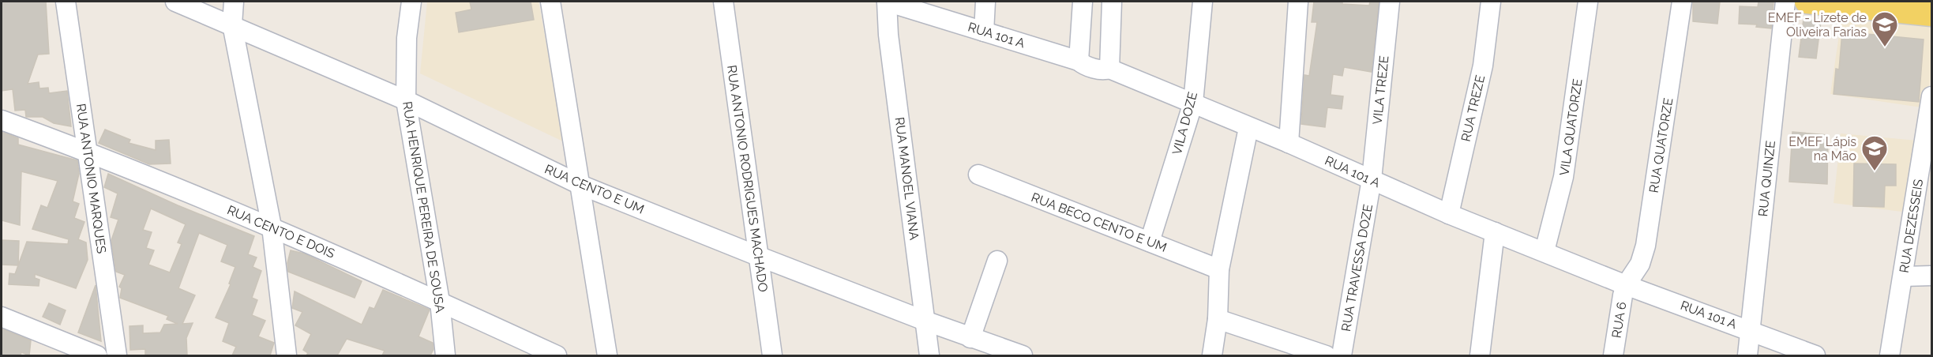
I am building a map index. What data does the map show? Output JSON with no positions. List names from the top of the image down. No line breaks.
{"streets":{"street":["RUA 101 A","VILA TREZE","RUA TREZE","VILA DOZE","VILA QUATORZE","RUA QUATORZE","RUA ANTONIO MARQUES","RUA ANTONIO RODRIGUES MACHADO","RUA MANOEL VIANA","RUA QUINZE","RUA CENTO E UM","RUA HENRIQUE PEREIRA DE SOUSA","RUA BECO CENTO E UM","RUA DEZESSEIS","RUA CENTO E DOIS","RUA TRAVESSA DOZE","RUA 6"]},"crossings":[["RUA 101 A","VILA TREZE"],["RUA 101 A","RUA TREZE"],["RUA 101 A","VILA DOZE"],["RUA 101 A","VILA QUATORZE"],["RUA 101 A","RUA QUATORZE"],["RUA 101 A","RUA MANOEL VIANA"],["RUA 101 A","RUA QUINZE"],["RUA 101 A","RUA TRAVESSA DOZE"],["RUA 101 A","RUA 6"],["VILA TREZE","RUA TRAVESSA DOZE"],["VILA DOZE","RUA BECO CENTO E UM"],["RUA QUATORZE","RUA 6"],["RUA ANTONIO MARQUES","RUA CENTO E DOIS"],["RUA ANTONIO RODRIGUES MACHADO","RUA CENTO E UM"],["RUA MANOEL VIANA","RUA CENTO E UM"],["RUA CENTO E UM","RUA HENRIQUE PEREIRA DE SOUSA"],["RUA HENRIQUE PEREIRA DE SOUSA","RUA CENTO E DOIS"]],"places":{"school or university":["EMEF - Lizete de Oliveira Farias","EMEF Lápis na Mão"]}}
